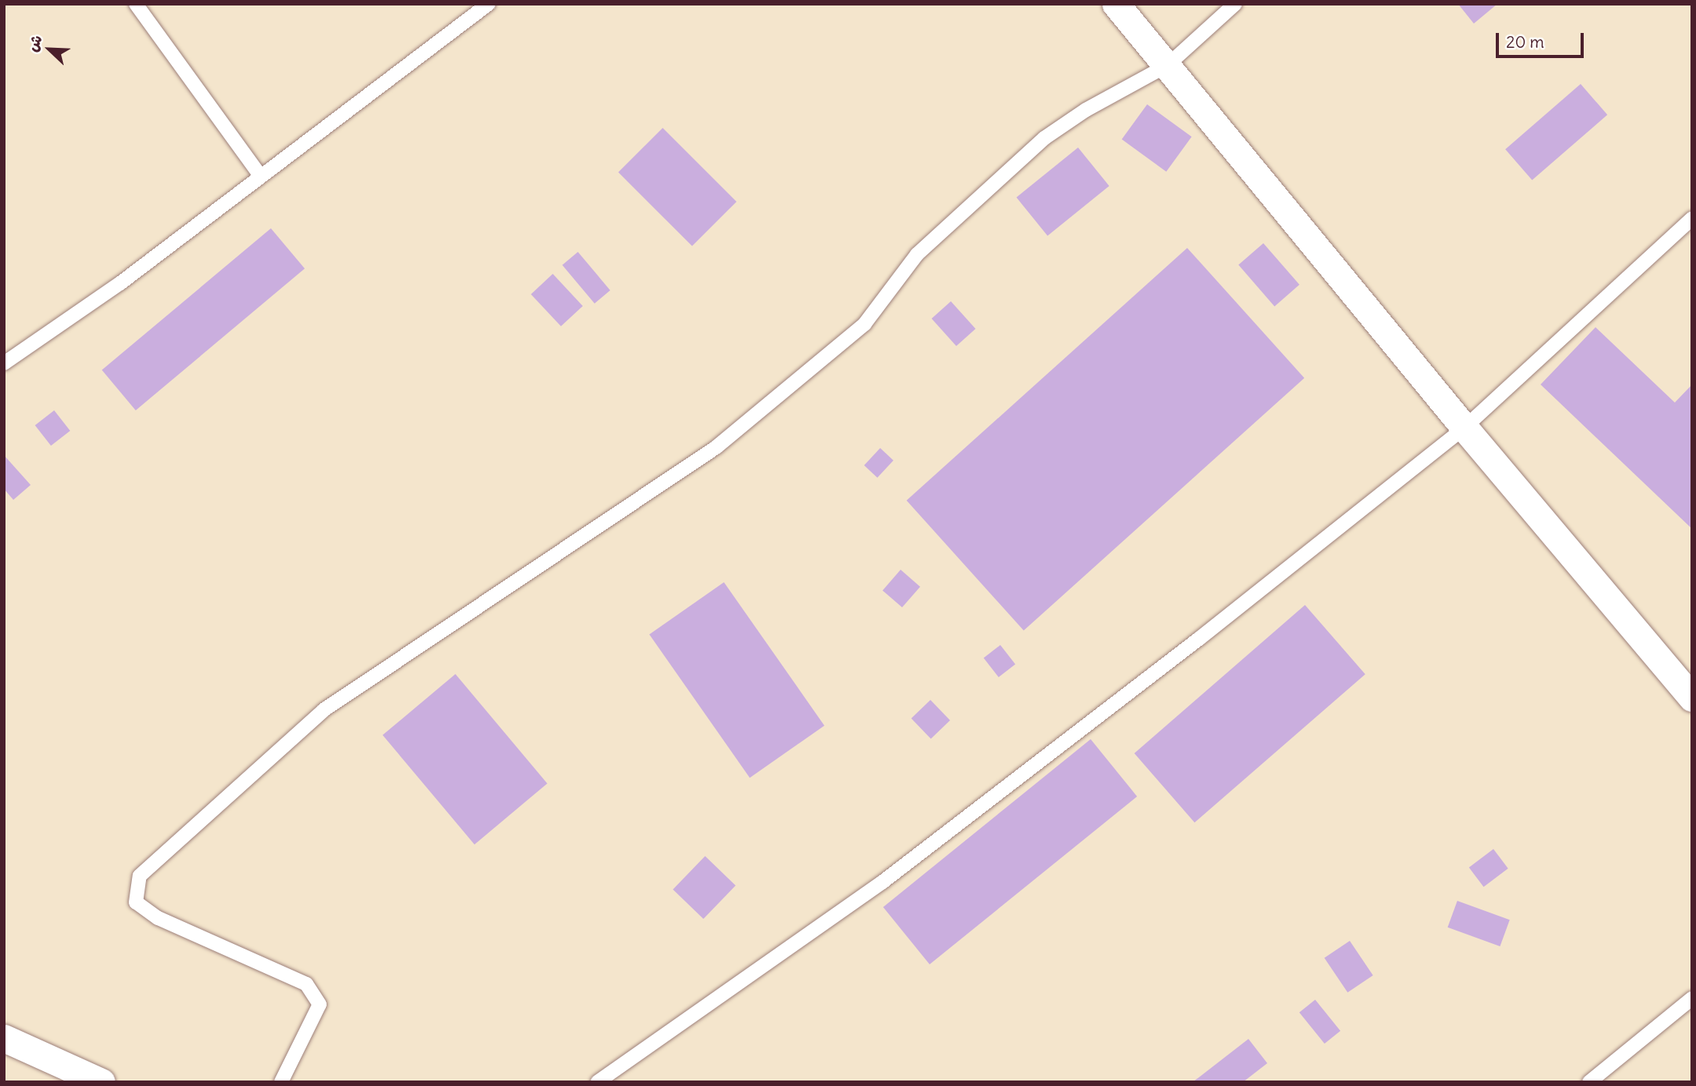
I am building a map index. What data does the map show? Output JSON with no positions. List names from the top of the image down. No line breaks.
{"scale_bar":"20 m","north":"top left"}
